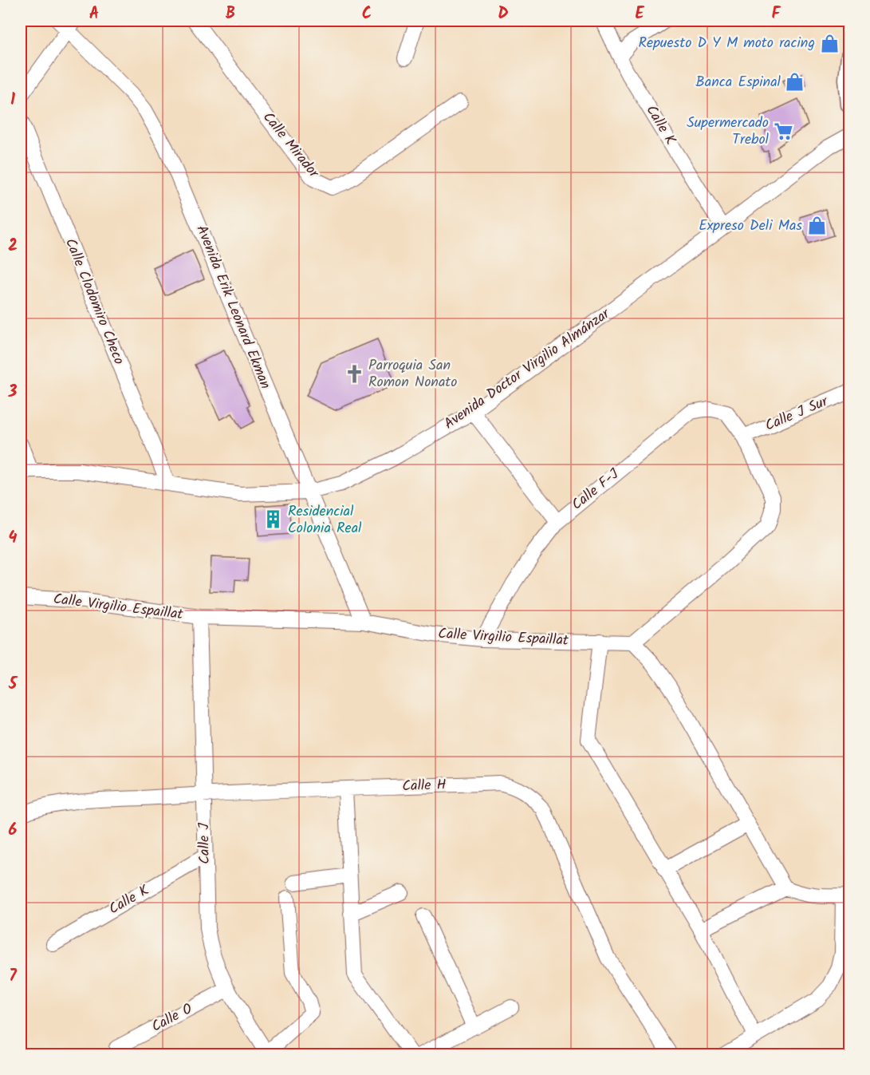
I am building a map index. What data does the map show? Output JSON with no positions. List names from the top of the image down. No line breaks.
{"streets":{"street":["Calle K","Calle Mirador","Calle Clodomiro Checo","Avenida Erik Leonard Ekman","Avenida Doctor Virgilio Almánzar","Calle J Sur","Calle F-J","Calle Virgilio Espaillat","Calle H","Calle J","Calle O"]},"crossings":[["Calle K","Avenida Doctor Virgilio Almánzar"],["Calle K","Calle J"],["Calle Clodomiro Checo","Avenida Doctor Virgilio Almánzar"],["Avenida Erik Leonard Ekman","Avenida Doctor Virgilio Almánzar"],["Avenida Erik Leonard Ekman","Calle Virgilio Espaillat"],["Calle J Sur","Calle F-J"],["Calle F-J","Calle Virgilio Espaillat"],["Calle Virgilio Espaillat","Calle J"],["Calle H","Calle J"],["Calle J","Calle O"]],"places":{"shop":["Repuesto D Y M moto racing","Banca Espinal","Expreso Deli Mas"],"supermarket":["Supermercado Trebol"],"church":["Parroquia San Romon Nonato"],"building":["Residencial Colonia Real"]},"grid":{"columns":["A","B","C","D","E","F"],"rows":["1","2","3","4","5","6","7"]}}
